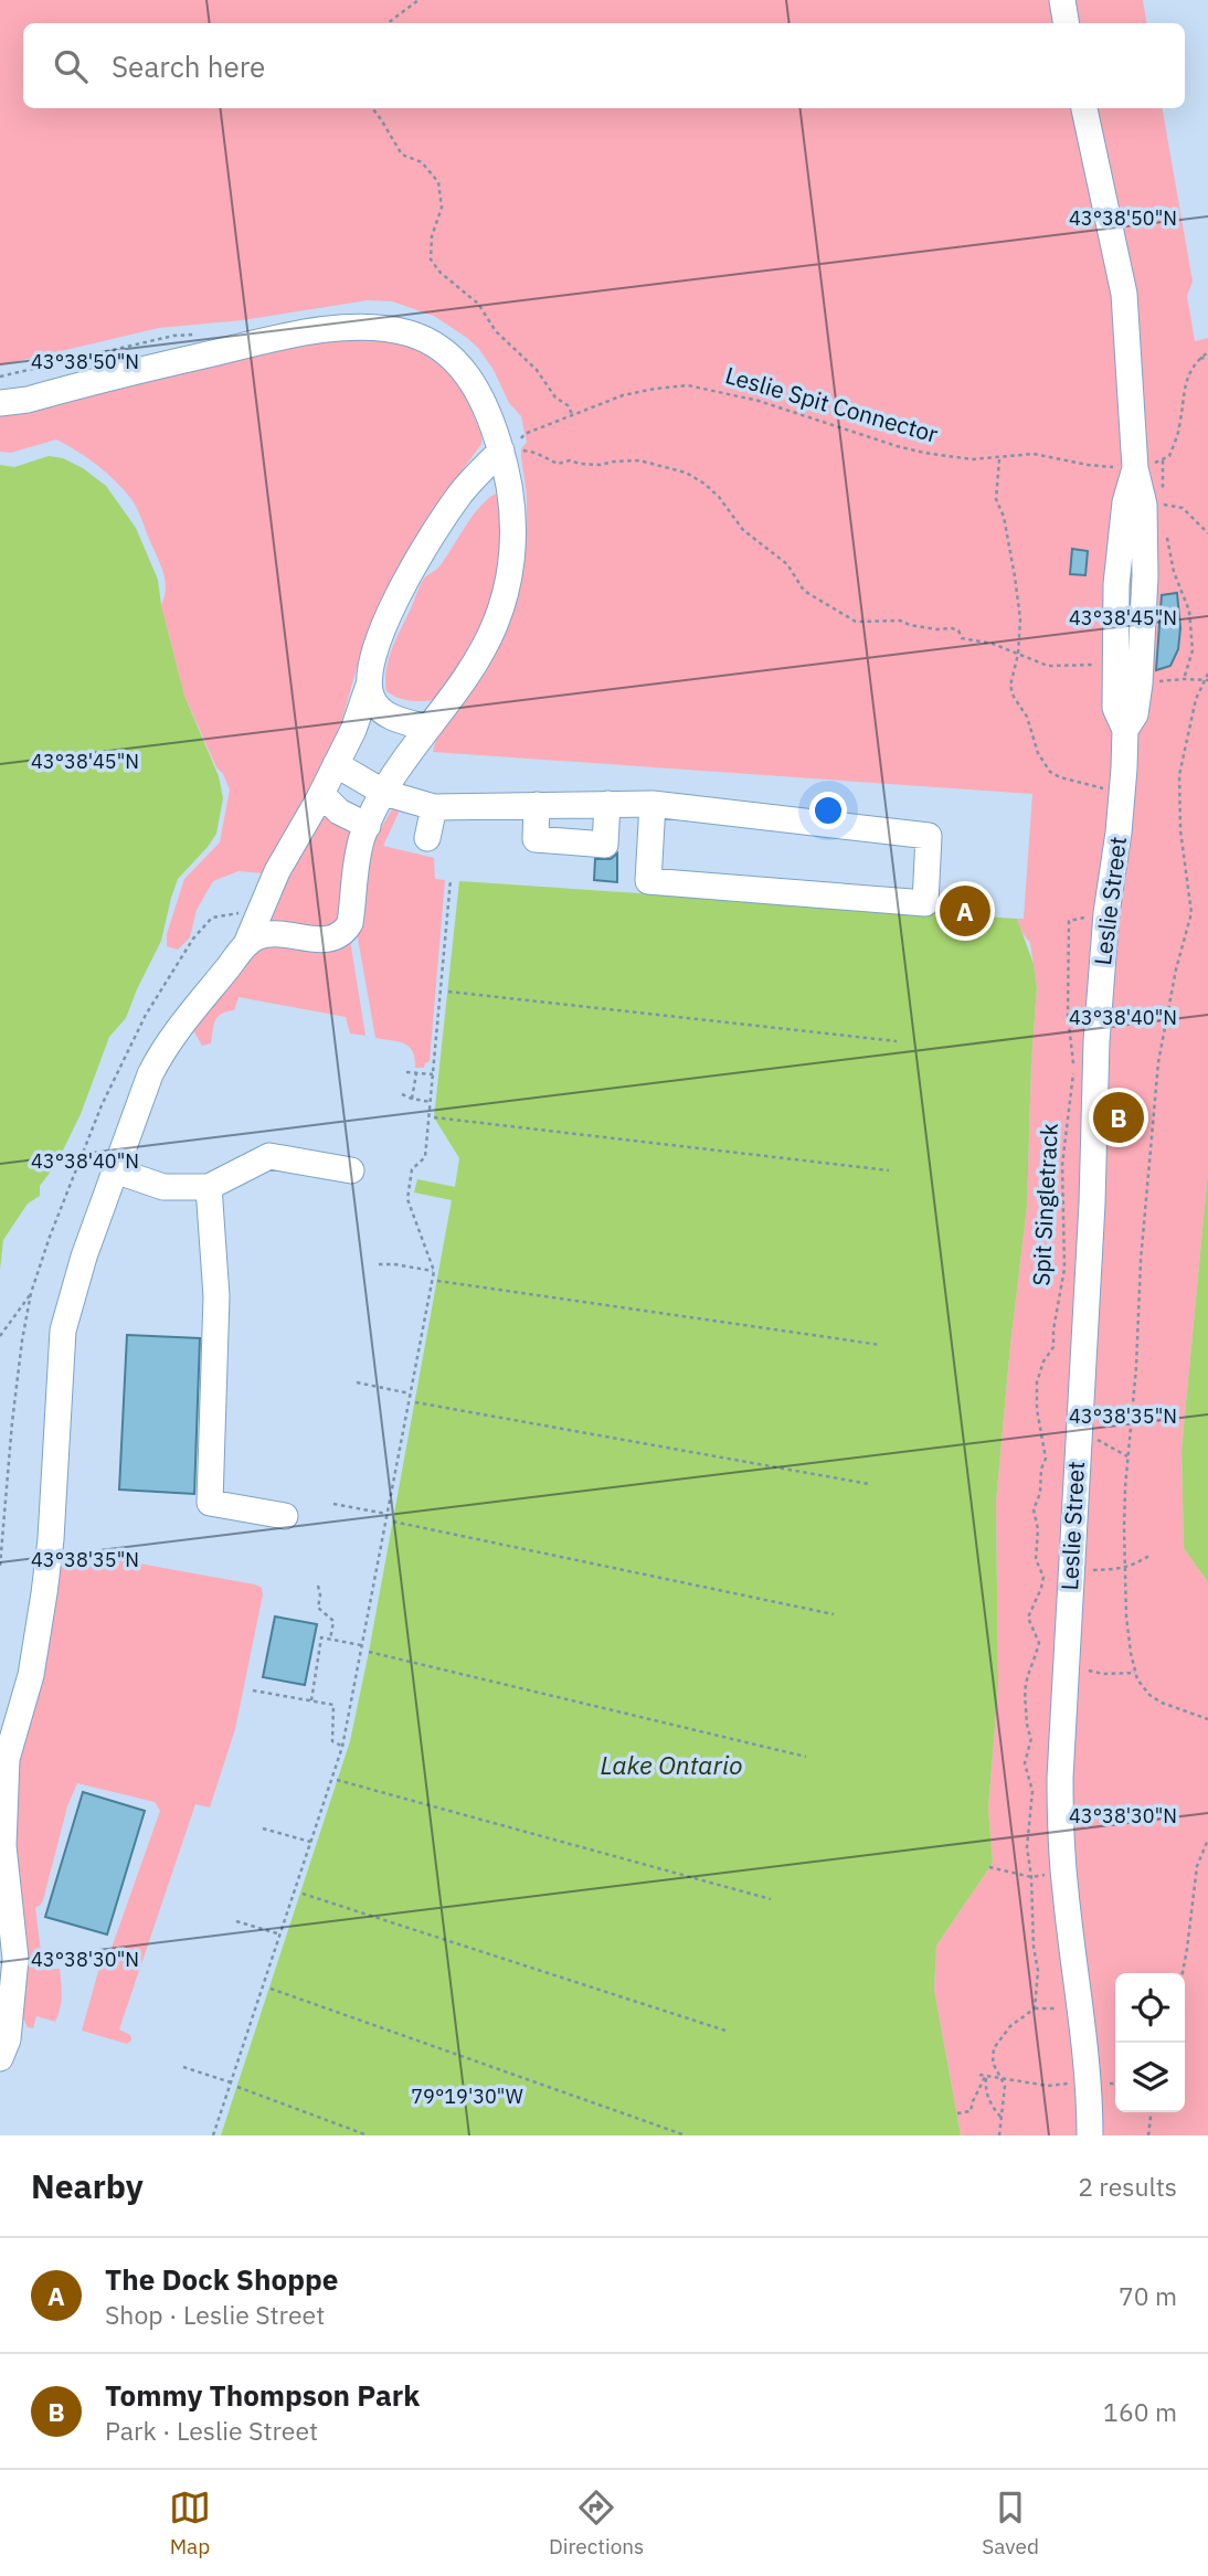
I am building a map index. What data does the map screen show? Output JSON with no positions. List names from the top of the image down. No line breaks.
{"streets":{"street":["Leslie Street"],"path":["Leslie Spit Connector","Spit Singletrack"]},"crossings":[["Leslie Spit Connector","Leslie Street"],["Leslie Street","Spit Singletrack"]],"water":["Lake Ontario"],"page":{"search":"Search here","pins":["A","B"],"heading":["Nearby","2 results"],"list":[{"mark":"A","name":"The Dock Shoppe","note":"Shop · Leslie Street","value":"70 m"},{"mark":"B","name":"Tommy Thompson Park","note":"Park · Leslie Street","value":"160 m"}],"nav":["Map","Directions","Saved"]},"coordinates":["43°38'50\"N","43°38'45\"N","43°38'40\"N","43°38'35\"N","43°38'30\"N","79°19'30\"W"]}
